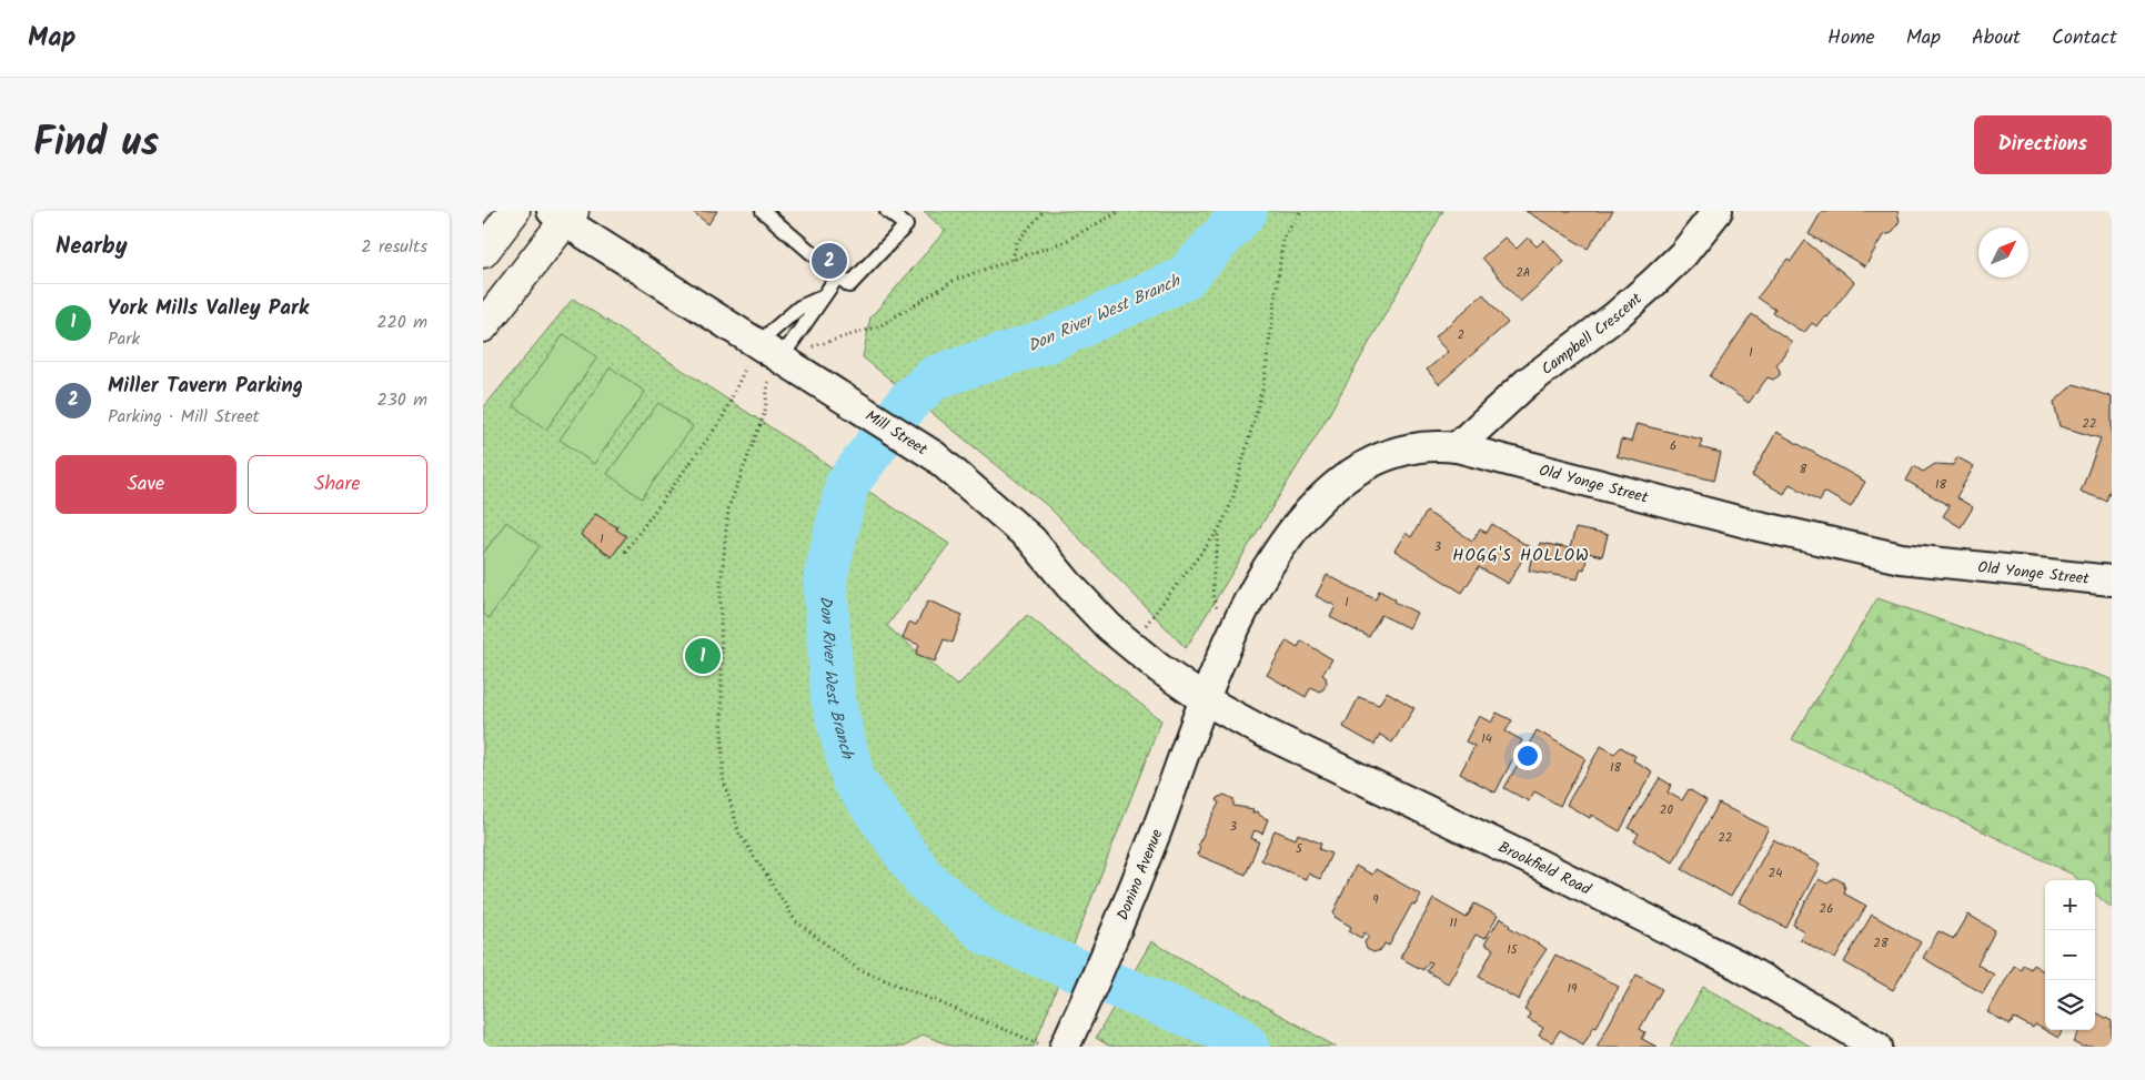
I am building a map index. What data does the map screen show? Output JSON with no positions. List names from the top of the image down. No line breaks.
{"streets":{"street":["Campbell Crescent","Mill Street","Old Yonge Street","Brookfield Road","Donino Avenue"]},"crossings":[["Campbell Crescent","Old Yonge Street"],["Mill Street","Old Yonge Street"],["Mill Street","Brookfield Road"],["Mill Street","Donino Avenue"],["Old Yonge Street","Brookfield Road"],["Old Yonge Street","Donino Avenue"],["Brookfield Road","Donino Avenue"]],"districts":["HOGG'S HOLLOW"],"water":["Don River West Branch"],"house_numbers":["2A","2","1","22","6","8","18","1","3","1","14","18","20","3","22","5","24","9","26","11","28","15","19"],"north":"top right","page":{"header":"Map","nav":["Home","Map","About","Contact"],"title":"Find us","buttons":["Directions",["Save","Share"]],"heading":["Nearby","2 results"],"pins":["2","1"],"list":[{"mark":"1","name":"York Mills Valley Park","note":"Park","value":"220 m"},{"mark":"2","name":"Miller Tavern Parking","note":"Parking · Mill Street","value":"230 m"}],"map_buttons":["+","−"]}}
